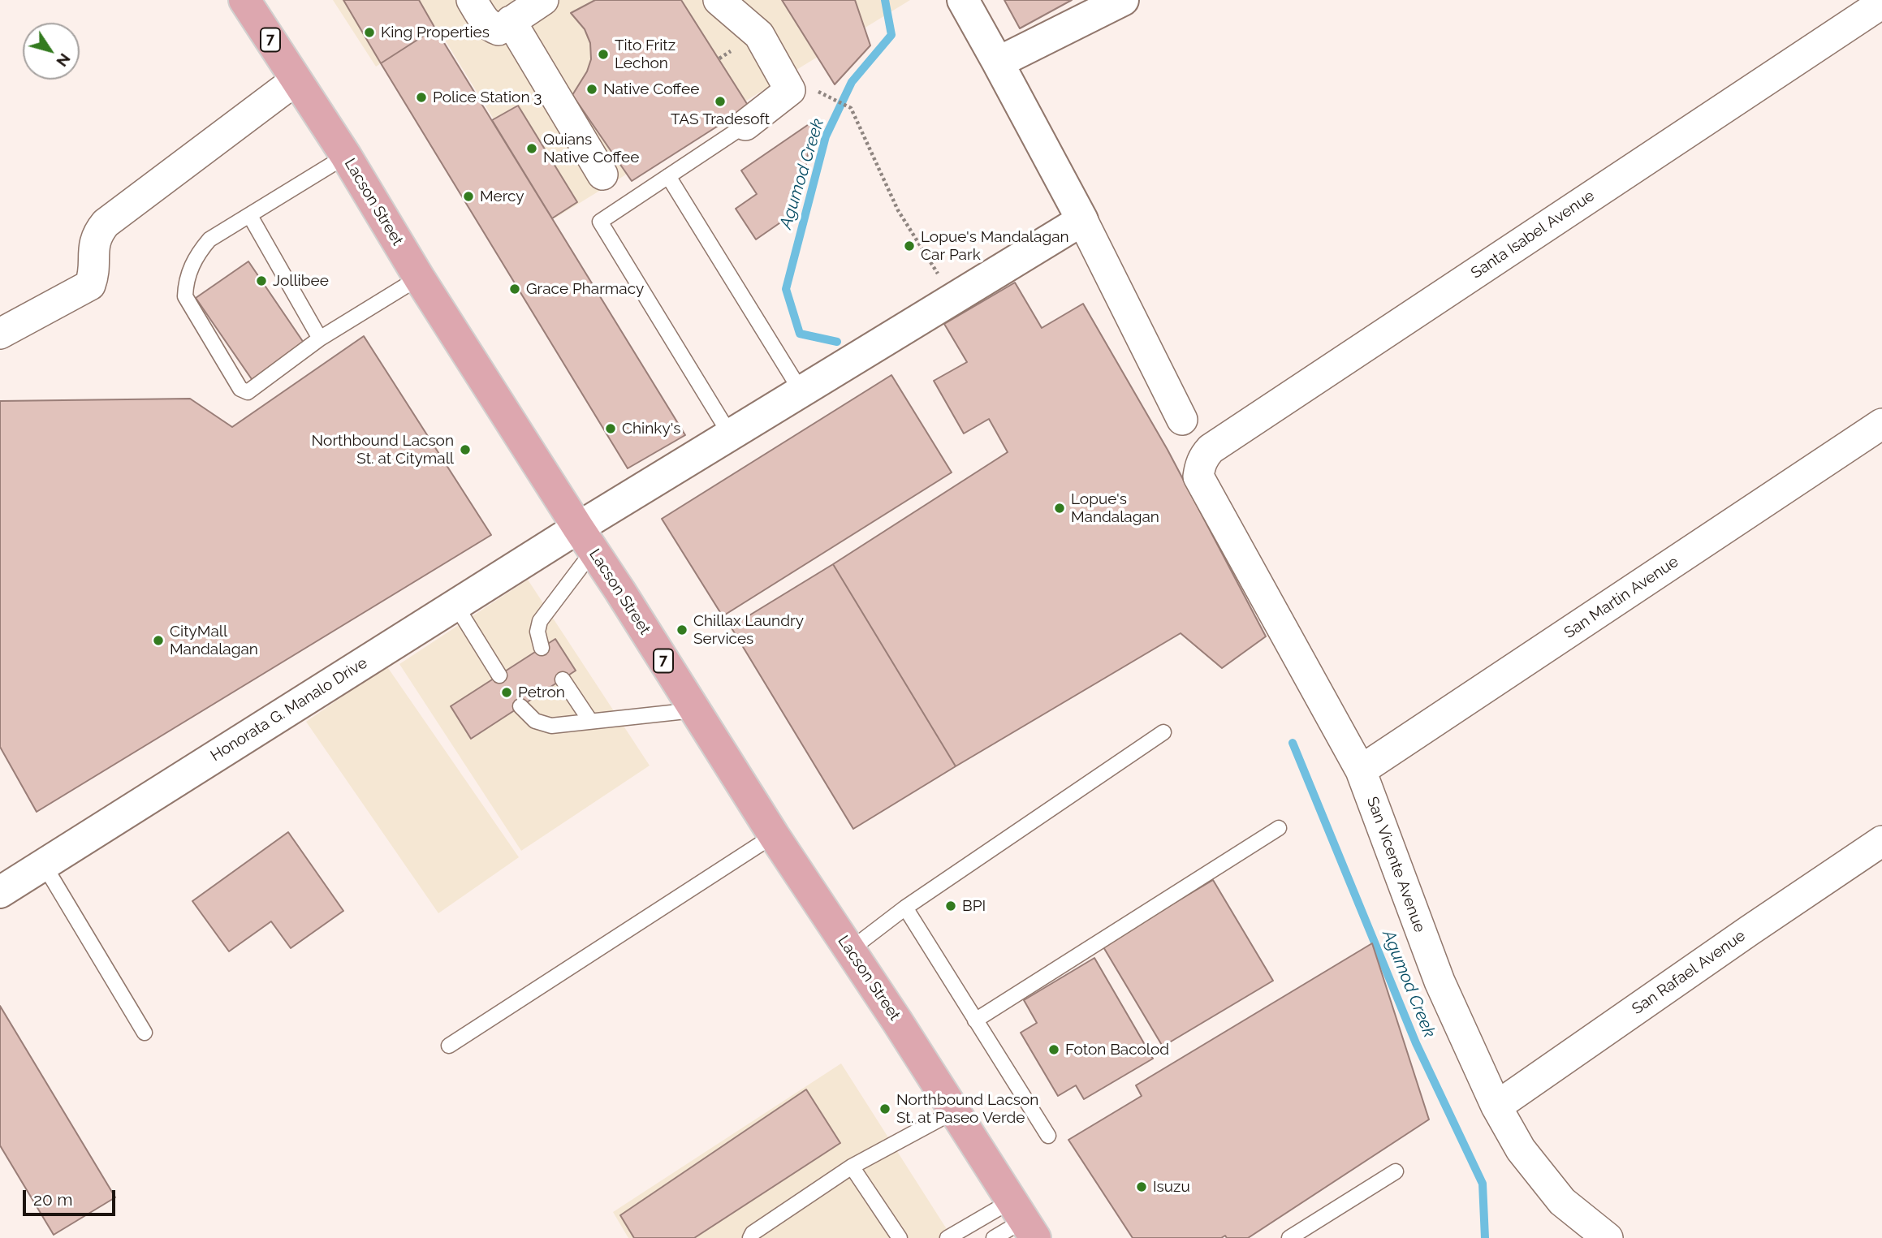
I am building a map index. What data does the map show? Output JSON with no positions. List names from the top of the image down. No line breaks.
{"streets":{"main road":["7","Lacson Street"],"street":["Santa Isabel Avenue","San Martin Avenue","Honorata G. Manalo Drive","San Vicente Avenue","San Rafael Avenue"]},"crossings":[["Lacson Street","Honorata G. Manalo Drive"],["Santa Isabel Avenue","San Vicente Avenue"],["San Martin Avenue","San Vicente Avenue"],["San Vicente Avenue","San Rafael Avenue"]],"water":["Agumod Creek"],"places":["King Properties","Tito Fritz Lechon","Native Coffee","Police Station 3","TAS Tradesoft","Quians Native Coffee","Mercy","Lopue's Mandalagan Car Park","Jollibee","Grace Pharmacy","Chinky's","Northbound Lacson St. at Citymall","Lopue's Mandalagan","Chillax Laundry Services","CityMall Mandalagan","Petron","BPI","Foton Bacolod","Northbound Lacson St. at Paseo Verde","Isuzu"],"scale_bar":"20 m","north":"bottom right"}
